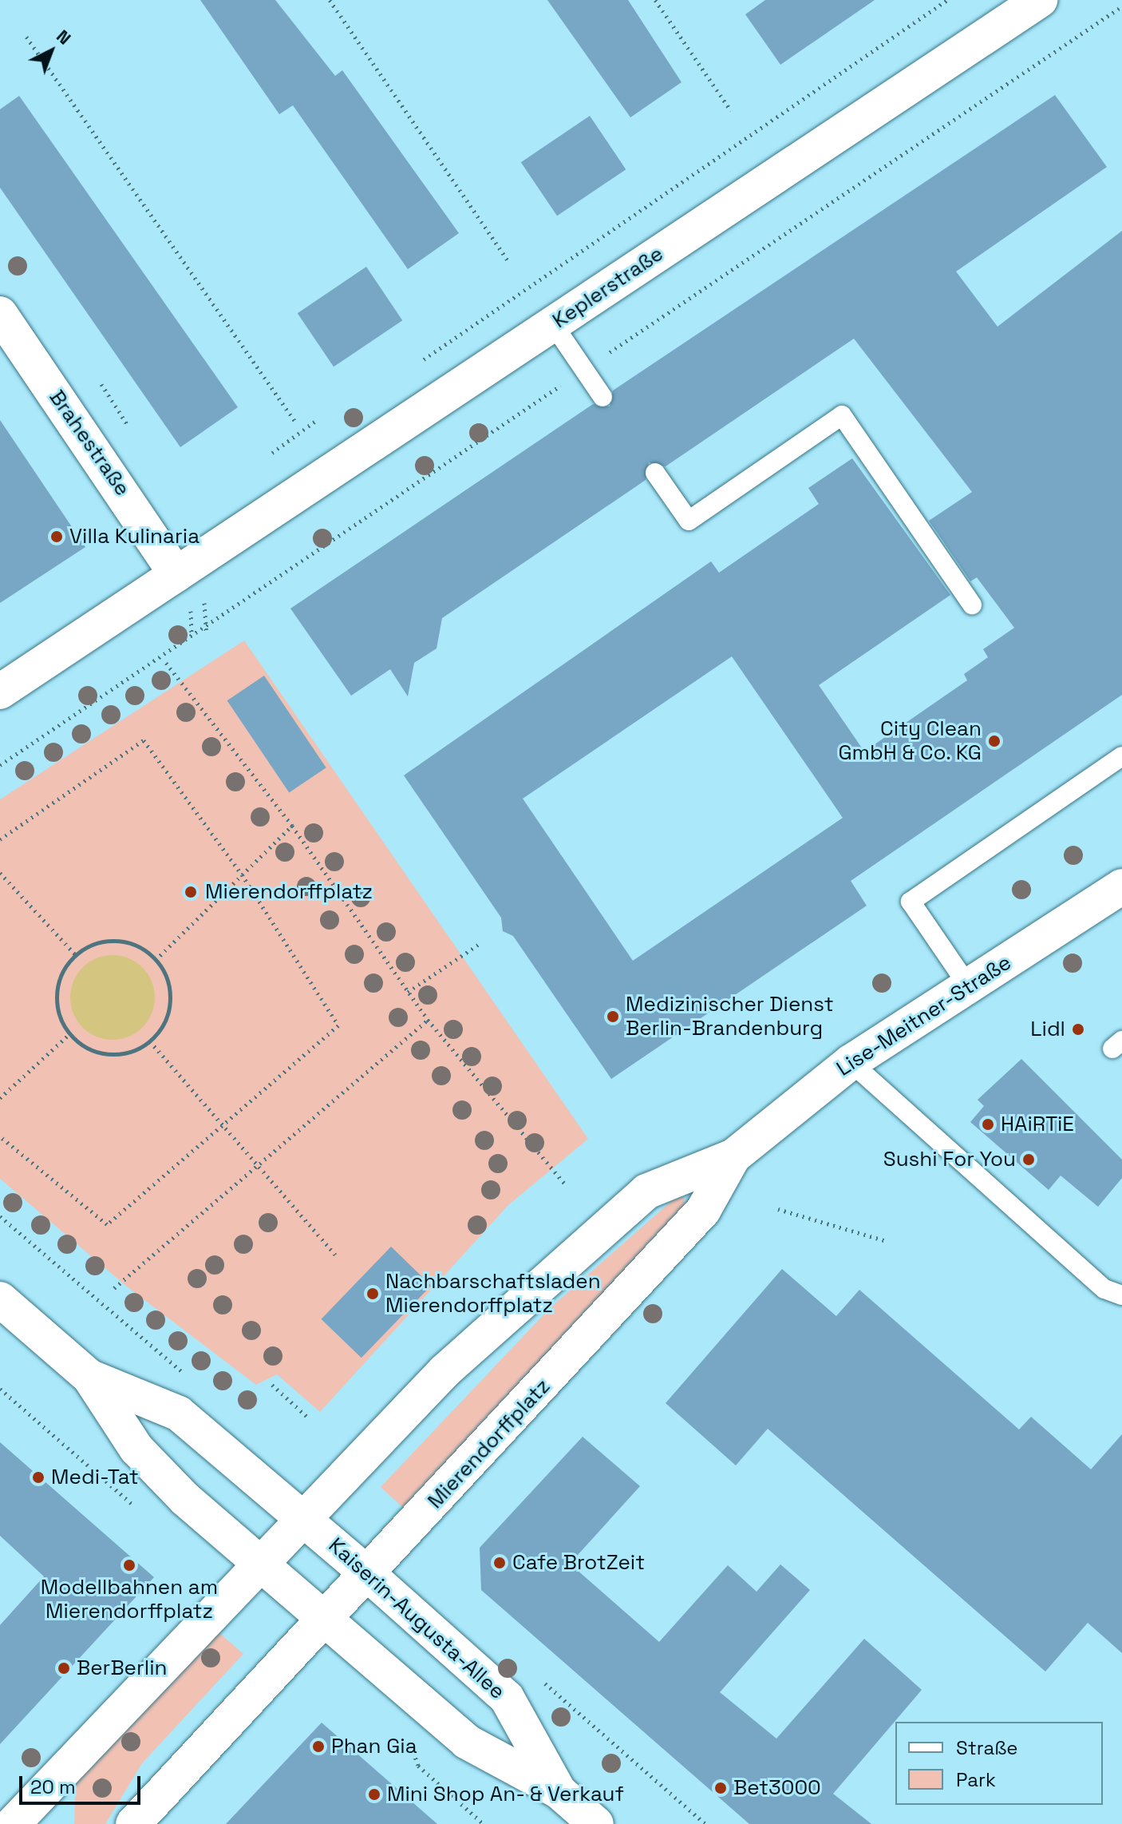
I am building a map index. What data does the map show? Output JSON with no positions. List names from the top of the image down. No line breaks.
{"streets":{"street":["Keplerstraße","Brahestraße","Lise-Meitner-Straße","Mierendorffplatz","Kaiserin-Augusta-Allee"]},"crossings":[["Keplerstraße","Brahestraße"],["Lise-Meitner-Straße","Mierendorffplatz"],["Lise-Meitner-Straße","Kaiserin-Augusta-Allee"],["Mierendorffplatz","Kaiserin-Augusta-Allee"]],"places":["Villa Kulinaria","City Clean GmbH & Co. KG","Mierendorffplatz","Medizinischer Dienst Berlin-Brandenburg","Lidl","HAiRTiE","Sushi For You","Nachbarschaftsladen Mierendorffplatz","Medi-Tat","Cafe BrotZeit","Modellbahnen am Mierendorffplatz","BerBerlin","Phan Gia","Bet3000","Mini Shop An- & Verkauf"],"legend":["Straße","Park"],"scale_bar":"20 m","north":"top right"}
